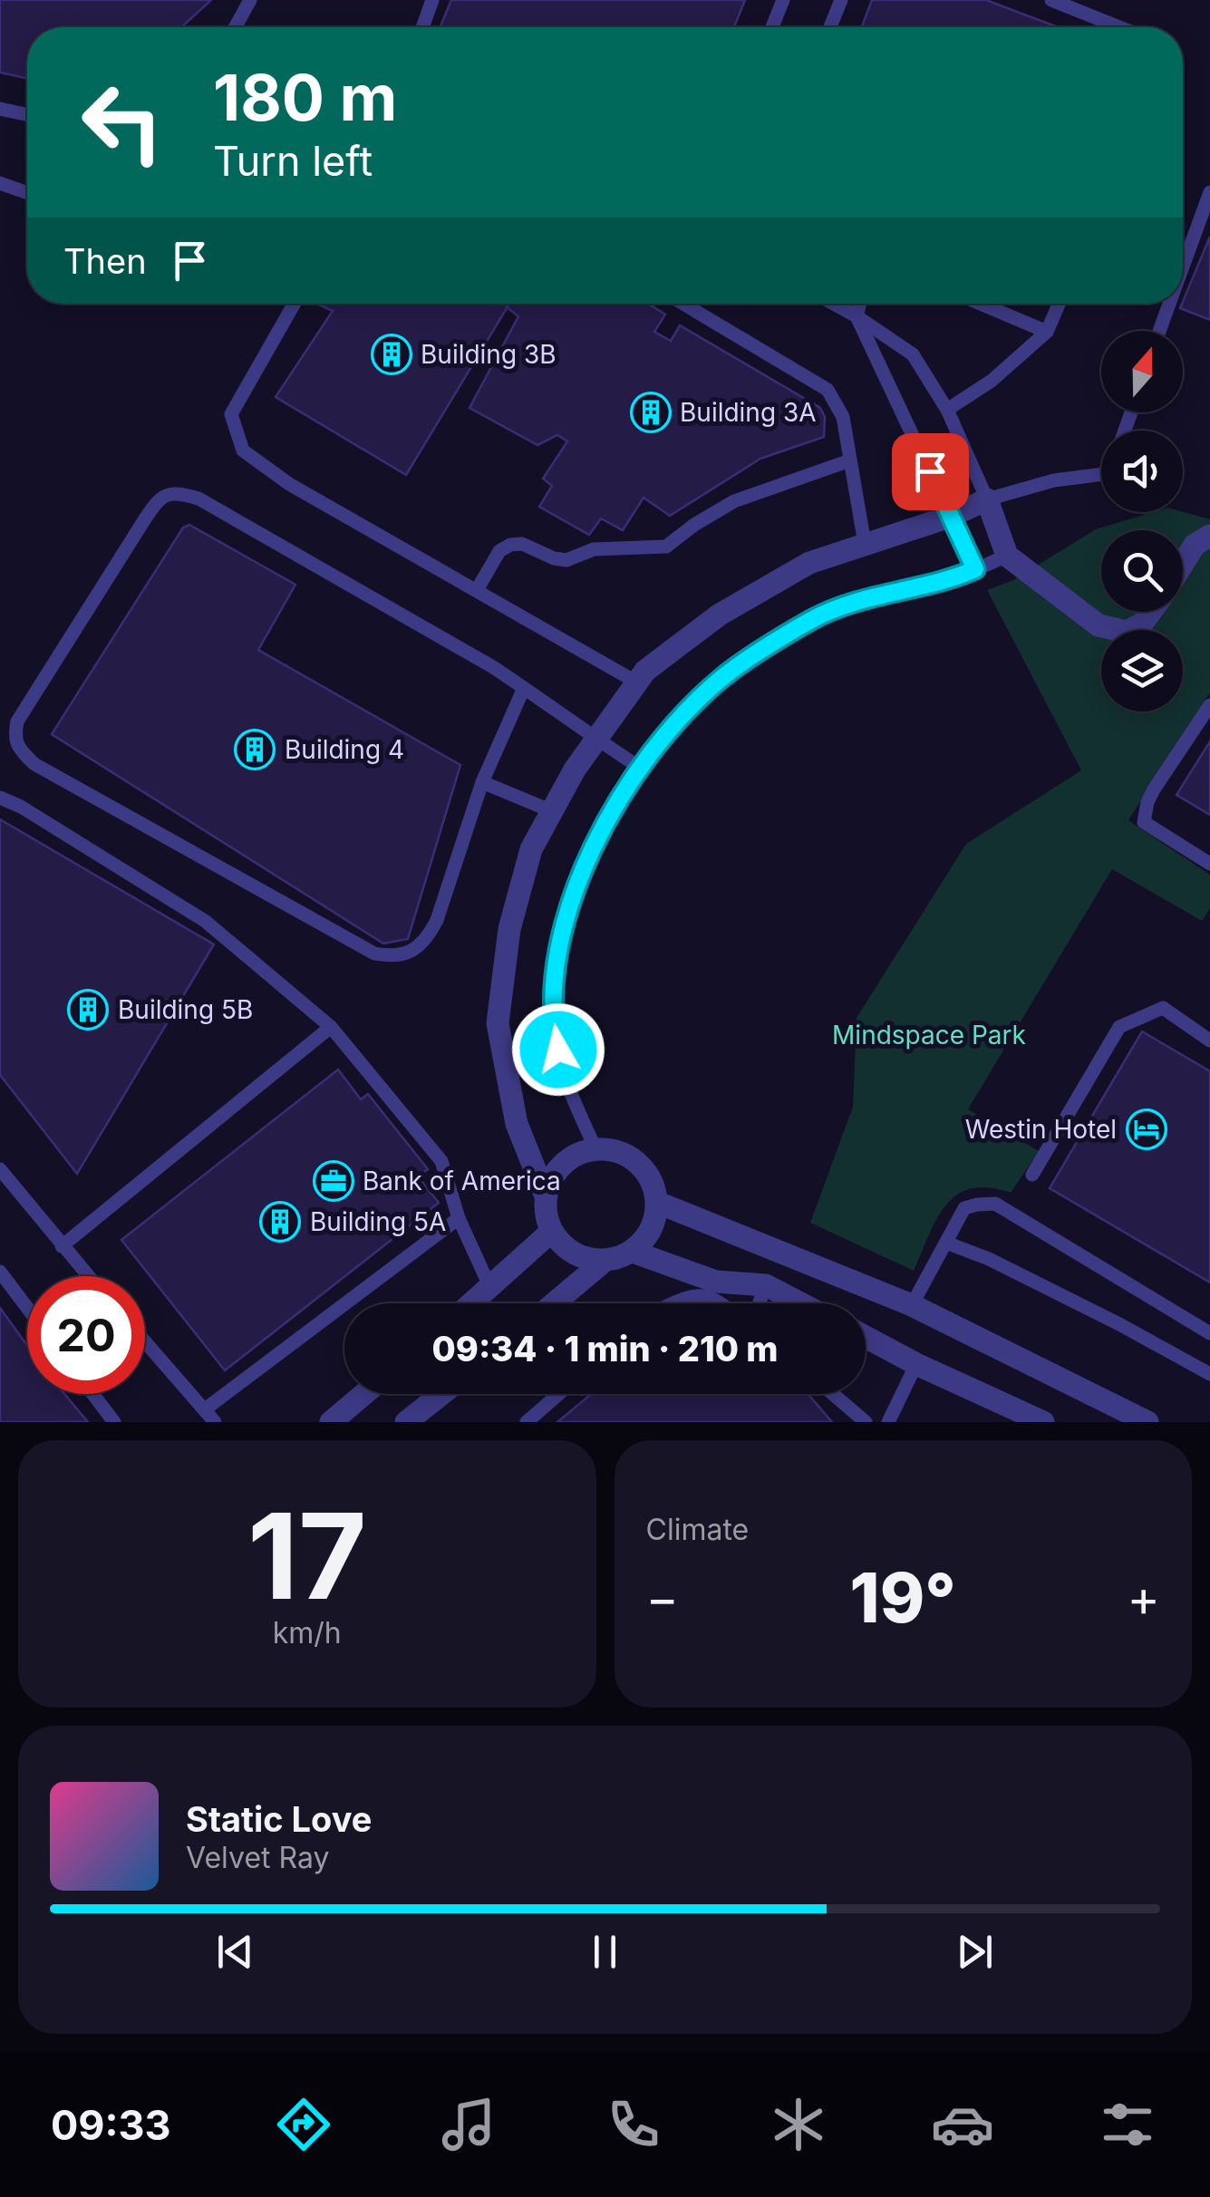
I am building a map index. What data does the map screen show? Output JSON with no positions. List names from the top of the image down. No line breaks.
{"parks":["Mindspace Park"],"places":{"building":["Building 3B","Building 3A","Building 4","Building 5B","Building 5A"],"hotel":["Westin Hotel"],"office":["Bank of America"]},"north":"top","page":{"turn":["180 m","Turn left"],"then":"Then","limit":"20","trip":"09:34 · 1 min · 210 m","tile":[["17","km/h"],"Climate"],"heat":["−","19°","+"],"song":["Static Love","Velvet Ray"],"tabs":"09:33"}}
